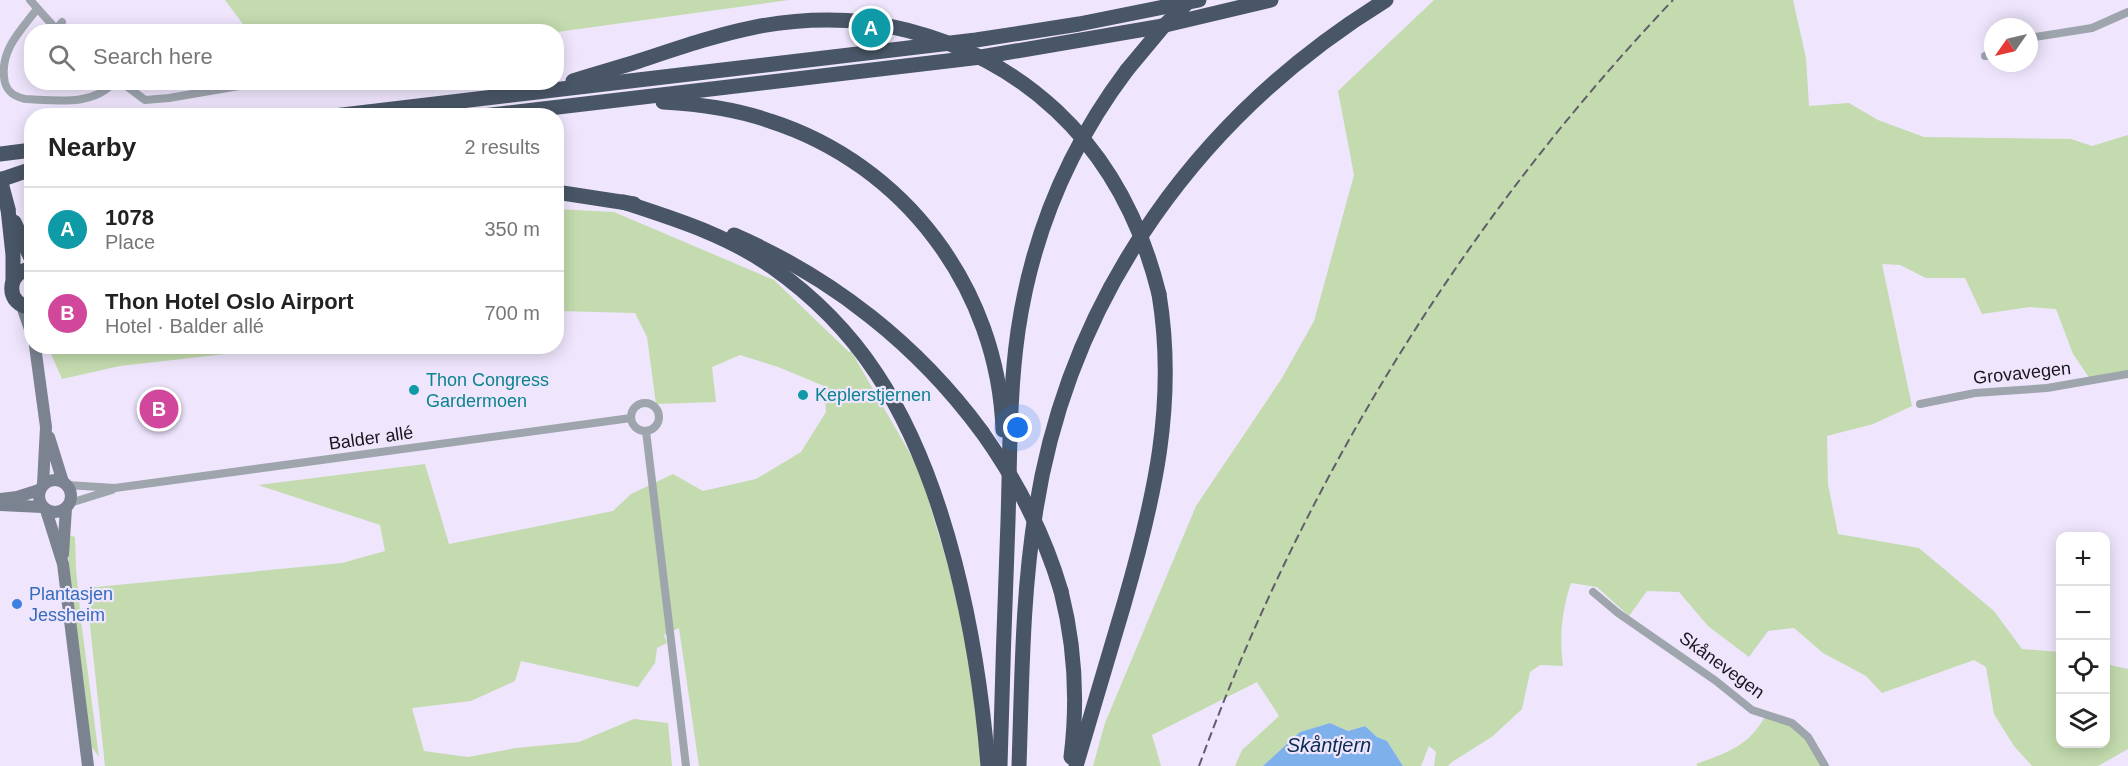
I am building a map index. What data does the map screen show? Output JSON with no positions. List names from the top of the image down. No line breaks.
{"streets":{"street":["Grovavegen","Balder allé","Skånevegen"]},"water":["Skåntjern"],"places":["Thon Congress Gardermoen","Keplerstjernen","Plantasjen Jessheim"],"north":"bottom left","page":{"pins":["A","B"],"search":"Search here","heading":["Nearby","2 results"],"list":[{"mark":"A","name":"1078","note":"Place","value":"350 m"},{"mark":"B","name":"Thon Hotel Oslo Airport","note":"Hotel · Balder allé","value":"700 m"}],"map_buttons":["+","−"]}}
